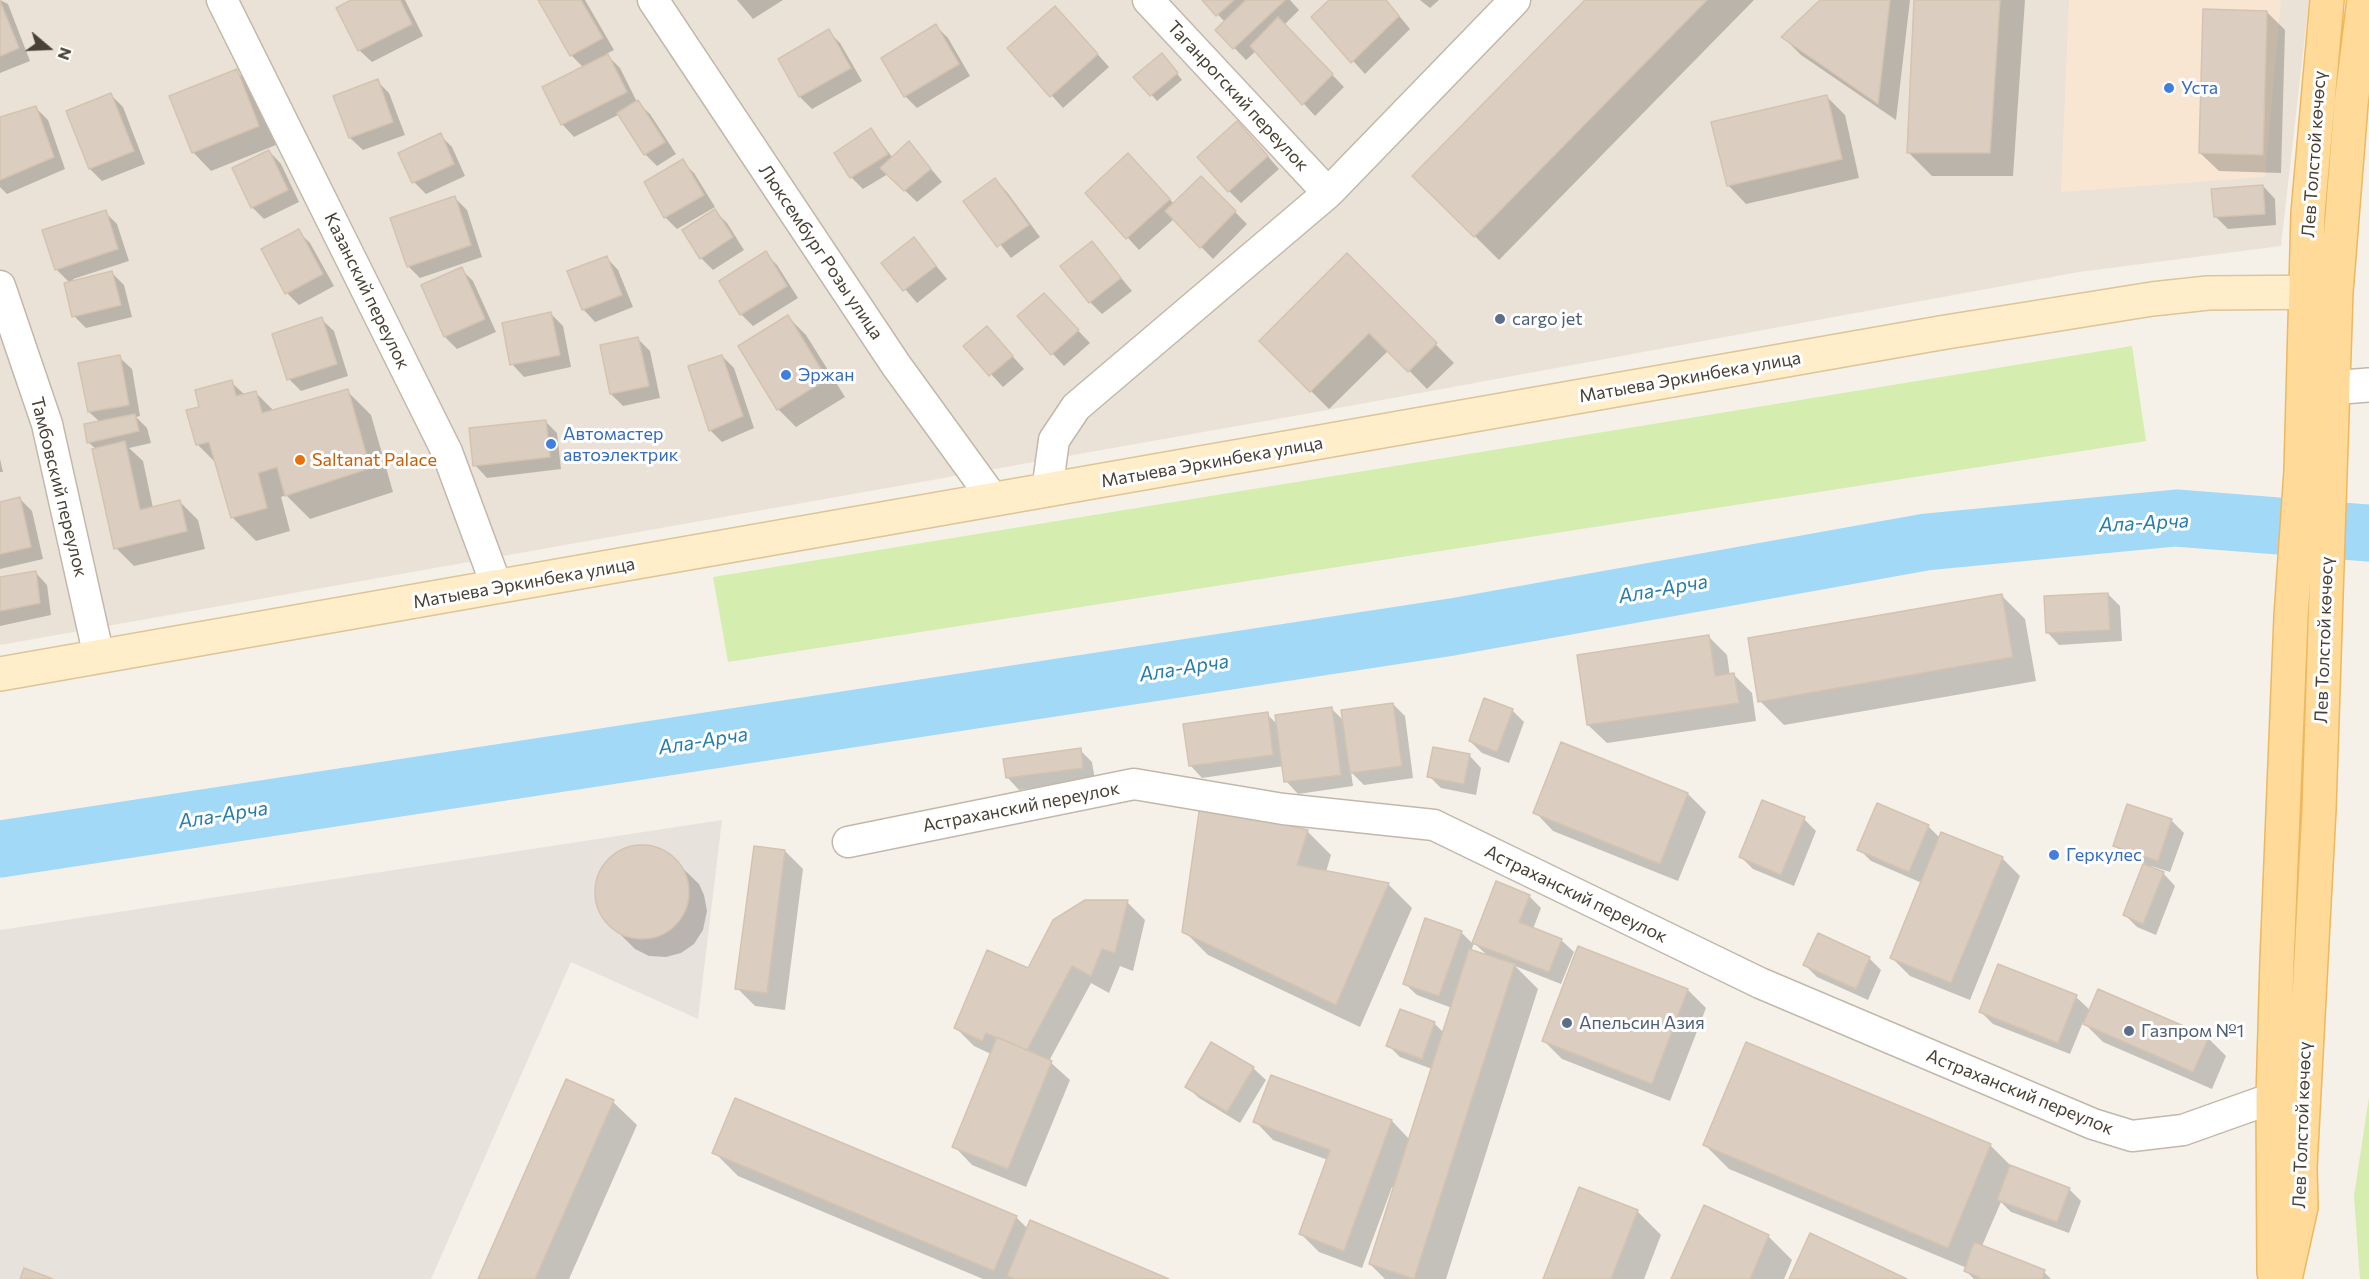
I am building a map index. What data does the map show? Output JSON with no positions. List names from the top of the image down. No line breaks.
{"streets":{"main road":["Лев Толстой көчөсү","Матыева Эркинбека улица"],"street":["Таганрогский переулок","Люксембург Розы улица","Казанский переулок","Тамбовский переулок","Астраханский переулок"]},"crossings":[["Лев Толстой көчөсү","Матыева Эркинбека улица"],["Лев Толстой көчөсү","Астраханский переулок"],["Люксембург Розы улица","Матыева Эркинбека улица"],["Казанский переулок","Матыева Эркинбека улица"],["Матыева Эркинбека улица","Тамбовский переулок"]],"water":["Ала-Арча"],"places":["Уста","cargo jet","Эржан","Автомастер автоэлектрик","Saltanat Palace","Геркулес","Апельсин Азия","Газпром №1"],"north":"right"}
